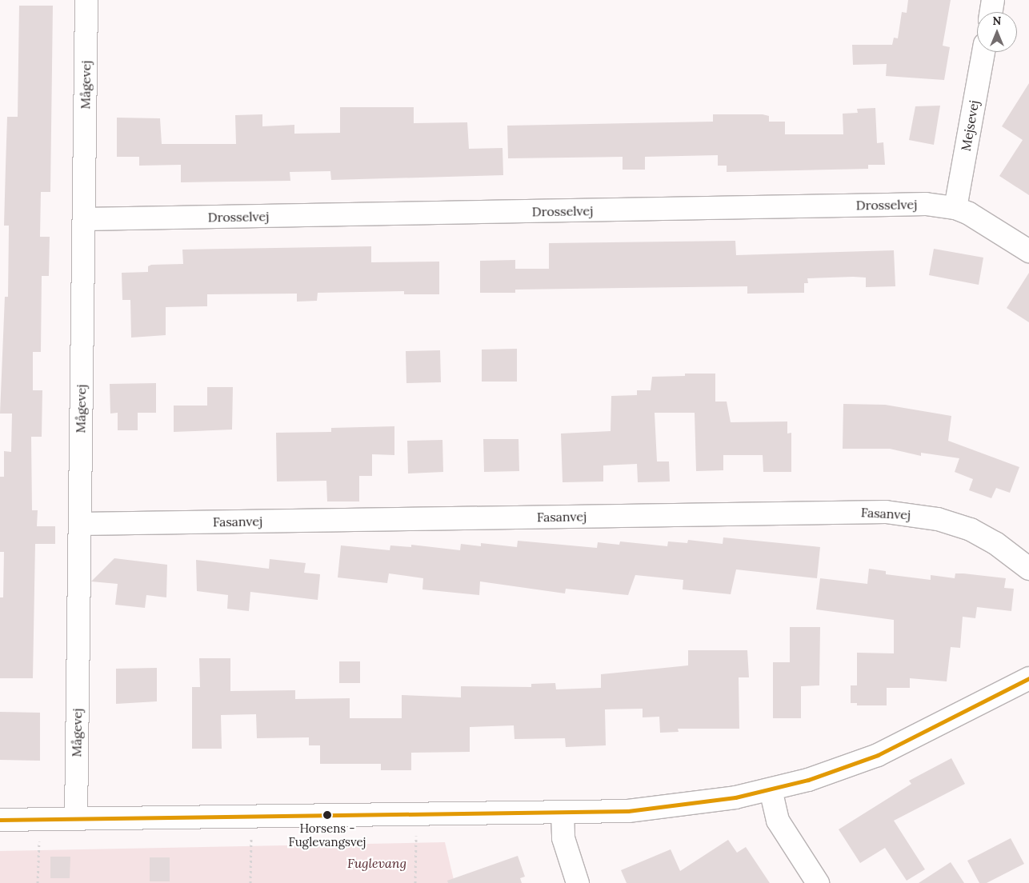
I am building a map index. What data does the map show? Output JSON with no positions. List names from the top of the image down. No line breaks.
{"streets":{"street":["Mågevej","Mejsevej","Drosselvej","Fasanvej"]},"crossings":[["Mågevej","Drosselvej"],["Mågevej","Fasanvej"],["Mejsevej","Drosselvej"]],"parks":["Fuglevang"],"places":["Horsens - Fuglevangsvej"],"north":"top"}
